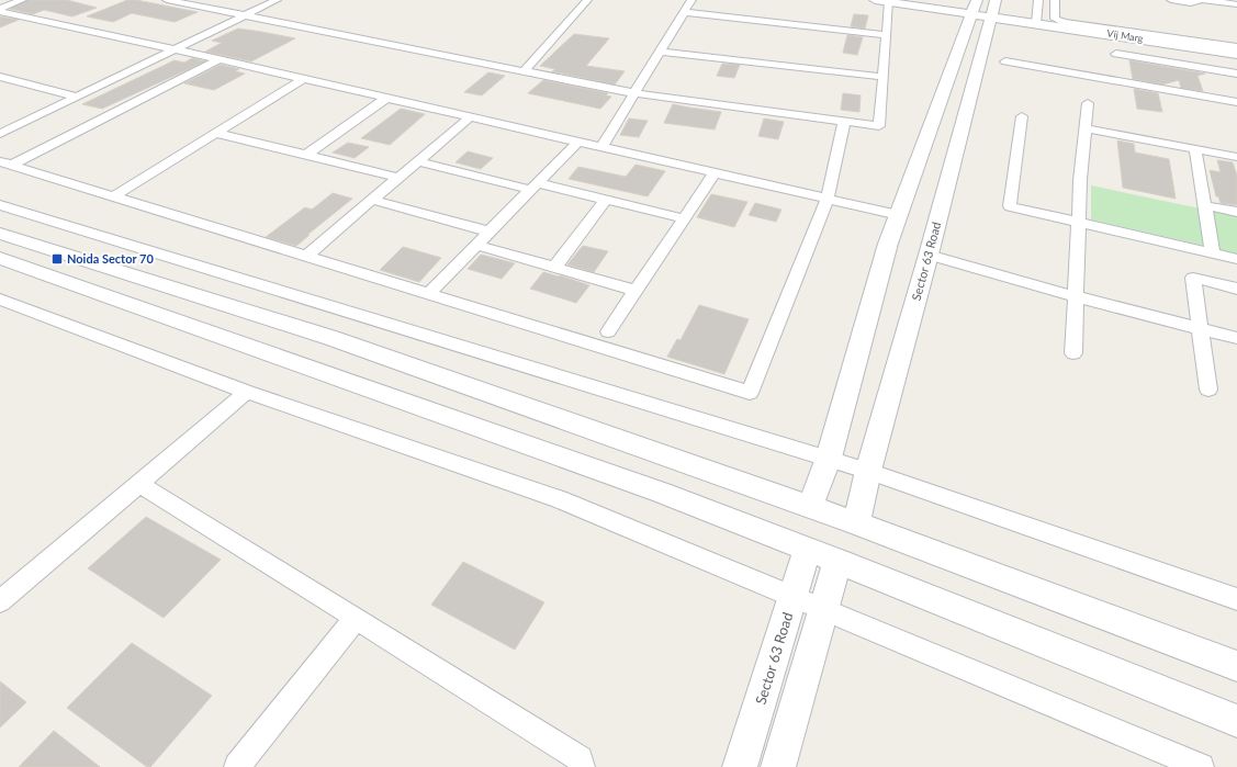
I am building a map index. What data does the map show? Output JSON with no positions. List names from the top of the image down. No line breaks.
{"streets":{"street":["Vij Marg","Sector 63 Road"]},"crossings":[["Vij Marg","Sector 63 Road"]],"places":{"transit":["Noida Sector 70"]}}
